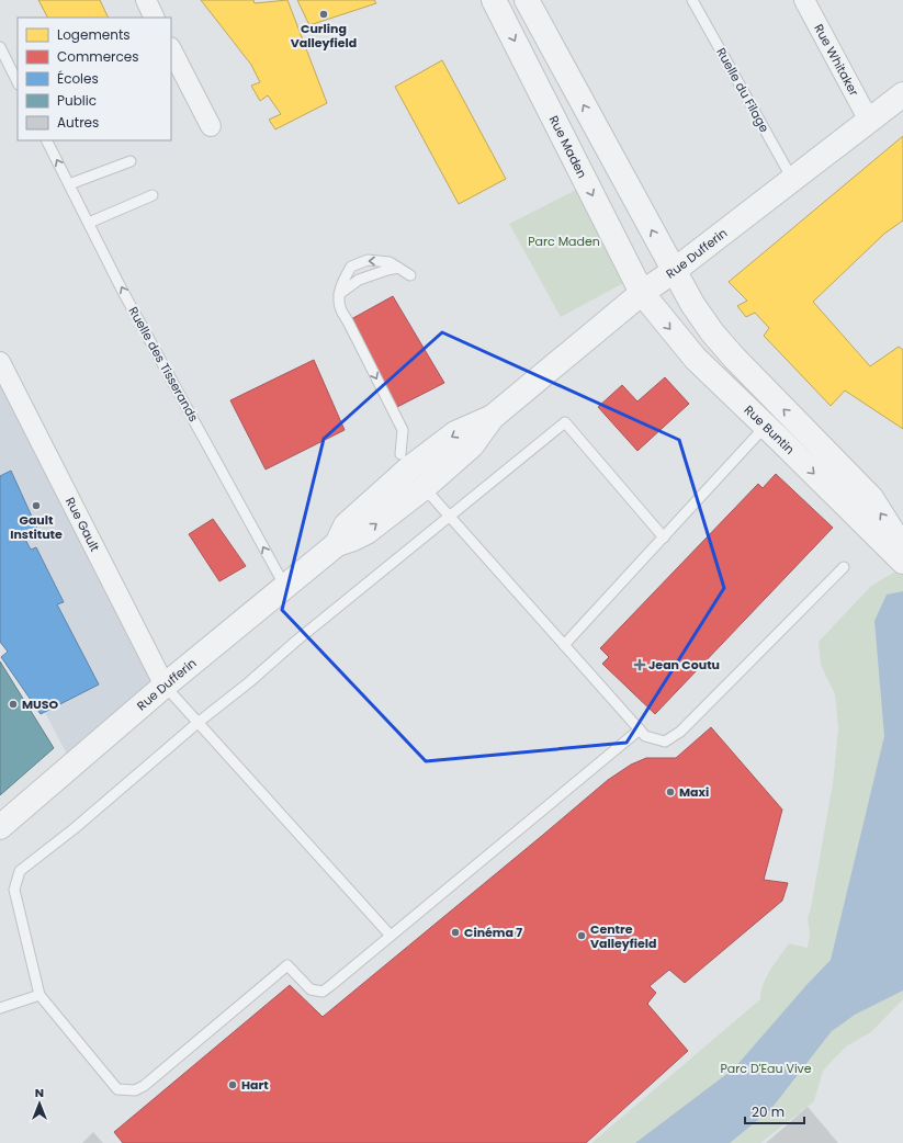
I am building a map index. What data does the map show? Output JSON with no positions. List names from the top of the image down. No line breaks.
{"streets":{"street":["Rue Whitaker","Rue Maden","Rue Dufferin","Rue Buntin","Rue Gault"],"lane":["Ruelle du Filage","Ruelle des Tisserands"]},"crossings":[["Rue Whitaker","Rue Dufferin"],["Ruelle du Filage","Rue Dufferin"],["Rue Maden","Rue Dufferin"],["Rue Maden","Rue Buntin"],["Rue Dufferin","Ruelle des Tisserands"],["Rue Dufferin","Rue Buntin"],["Rue Dufferin","Rue Gault"]],"one_way":["Ruelle des Tisserands"],"parks":["Parc Maden","Parc D'Eau Vive"],"places":{"other":["Curling Valleyfield","Gault Institute","MUSO","Maxi","Cinéma 7","Centre Valleyfield","Hart"],"health":["Jean Coutu"]},"legend":["Logements","Commerces","Écoles","Public","Autres"],"scale_bar":"20 m","north":"top"}
